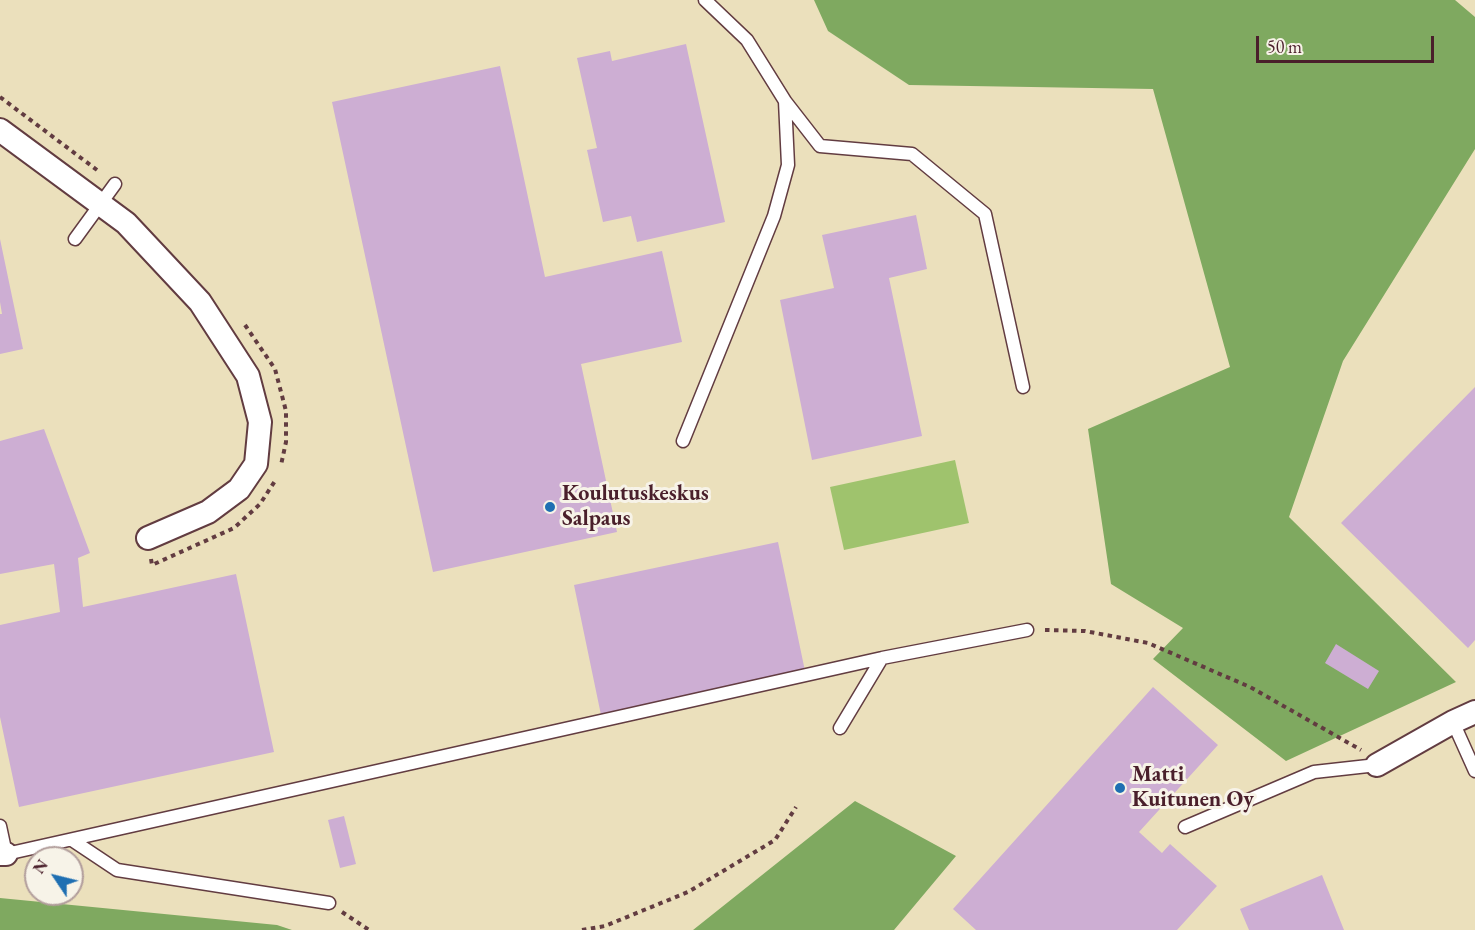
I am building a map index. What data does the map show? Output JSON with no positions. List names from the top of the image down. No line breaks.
{"places":["Koulutuskeskus Salpaus","Matti Kuitunen Oy"],"scale_bar":"50 m","north":"top left"}
